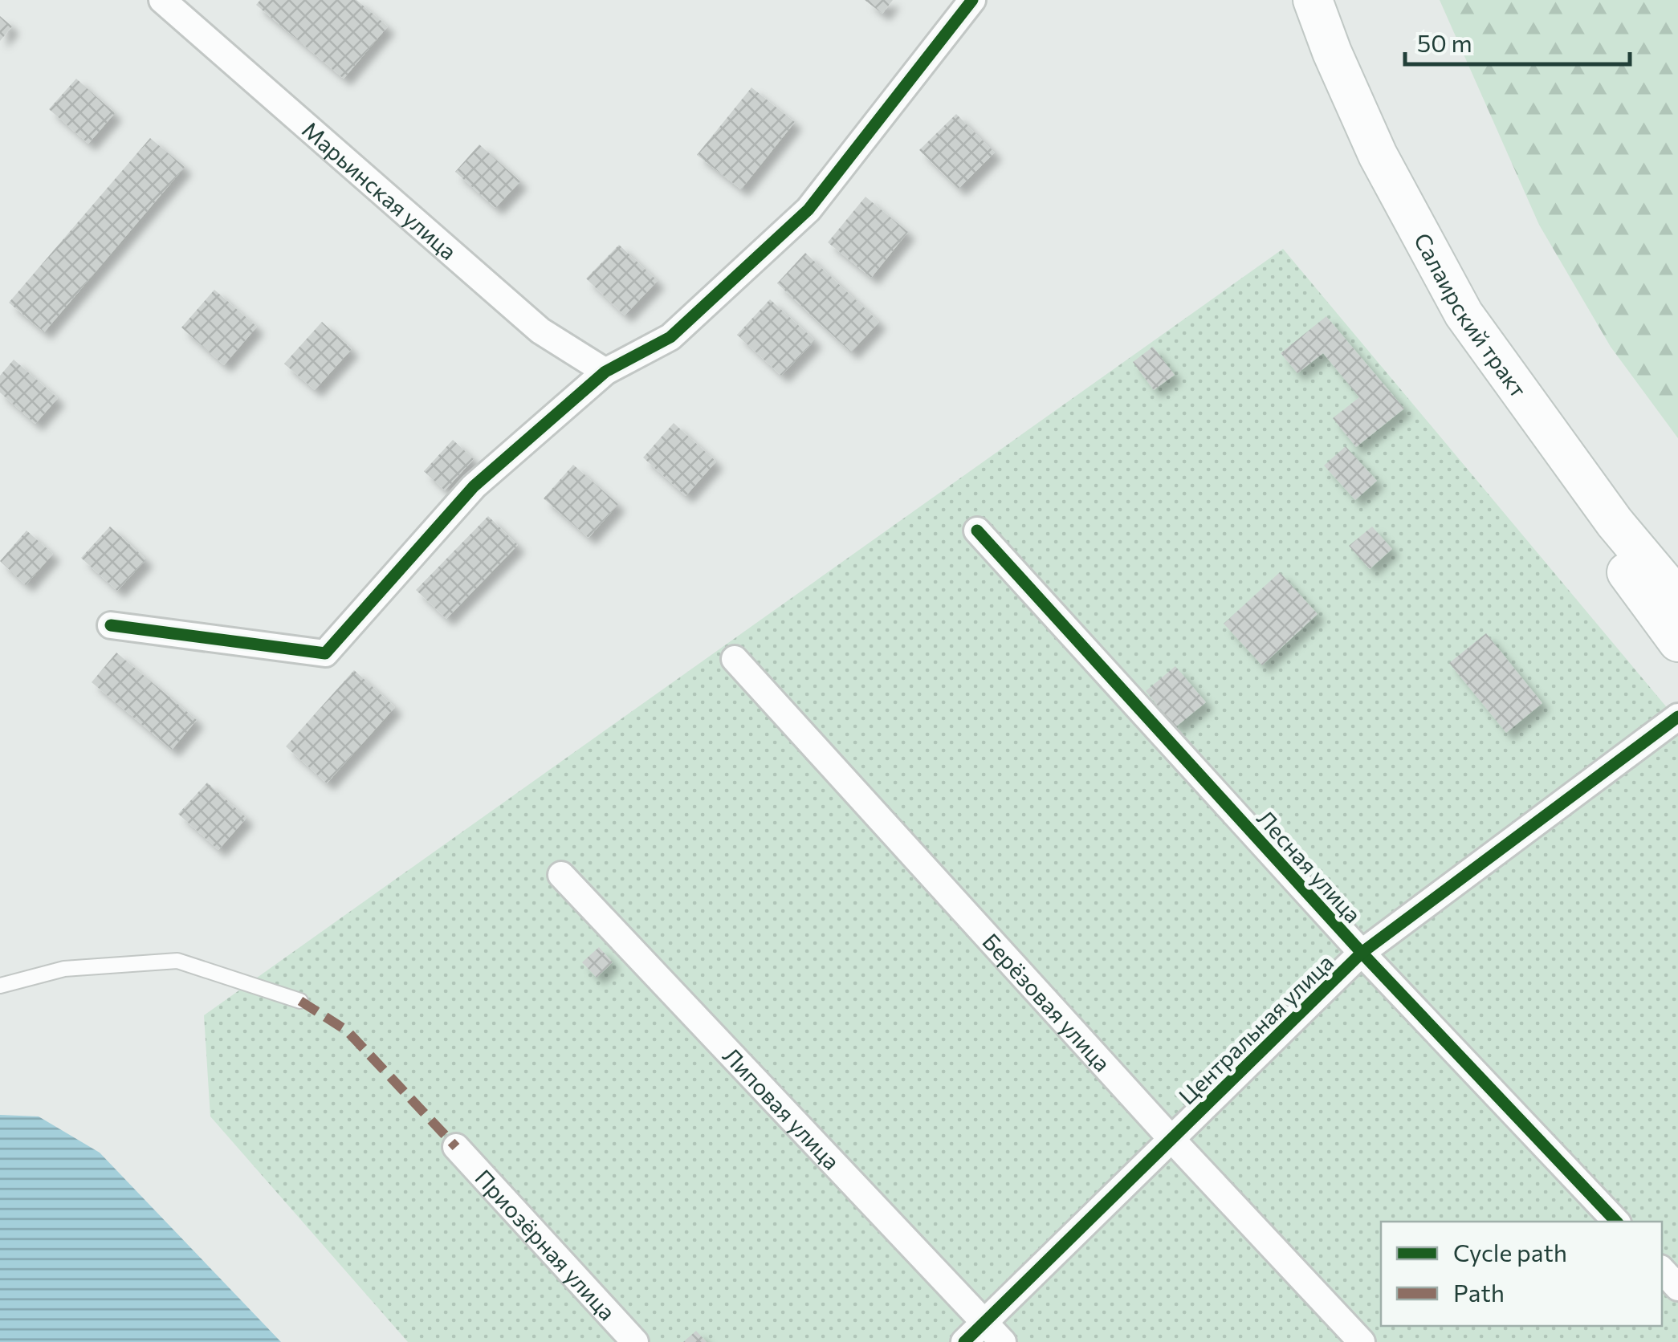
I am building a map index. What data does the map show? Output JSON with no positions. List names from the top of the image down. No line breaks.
{"streets":{"street":["Марьинская улица","Салаирский тракт","Лесная улица","Берёзовая улица","Центральная улица","Липовая улица","Приозёрная улица"]},"crossings":[["Лесная улица","Центральная улица"],["Берёзовая улица","Центральная улица"],["Центральная улица","Липовая улица"]],"legend":["Cycle path","Path"],"scale_bar":"50 m"}
